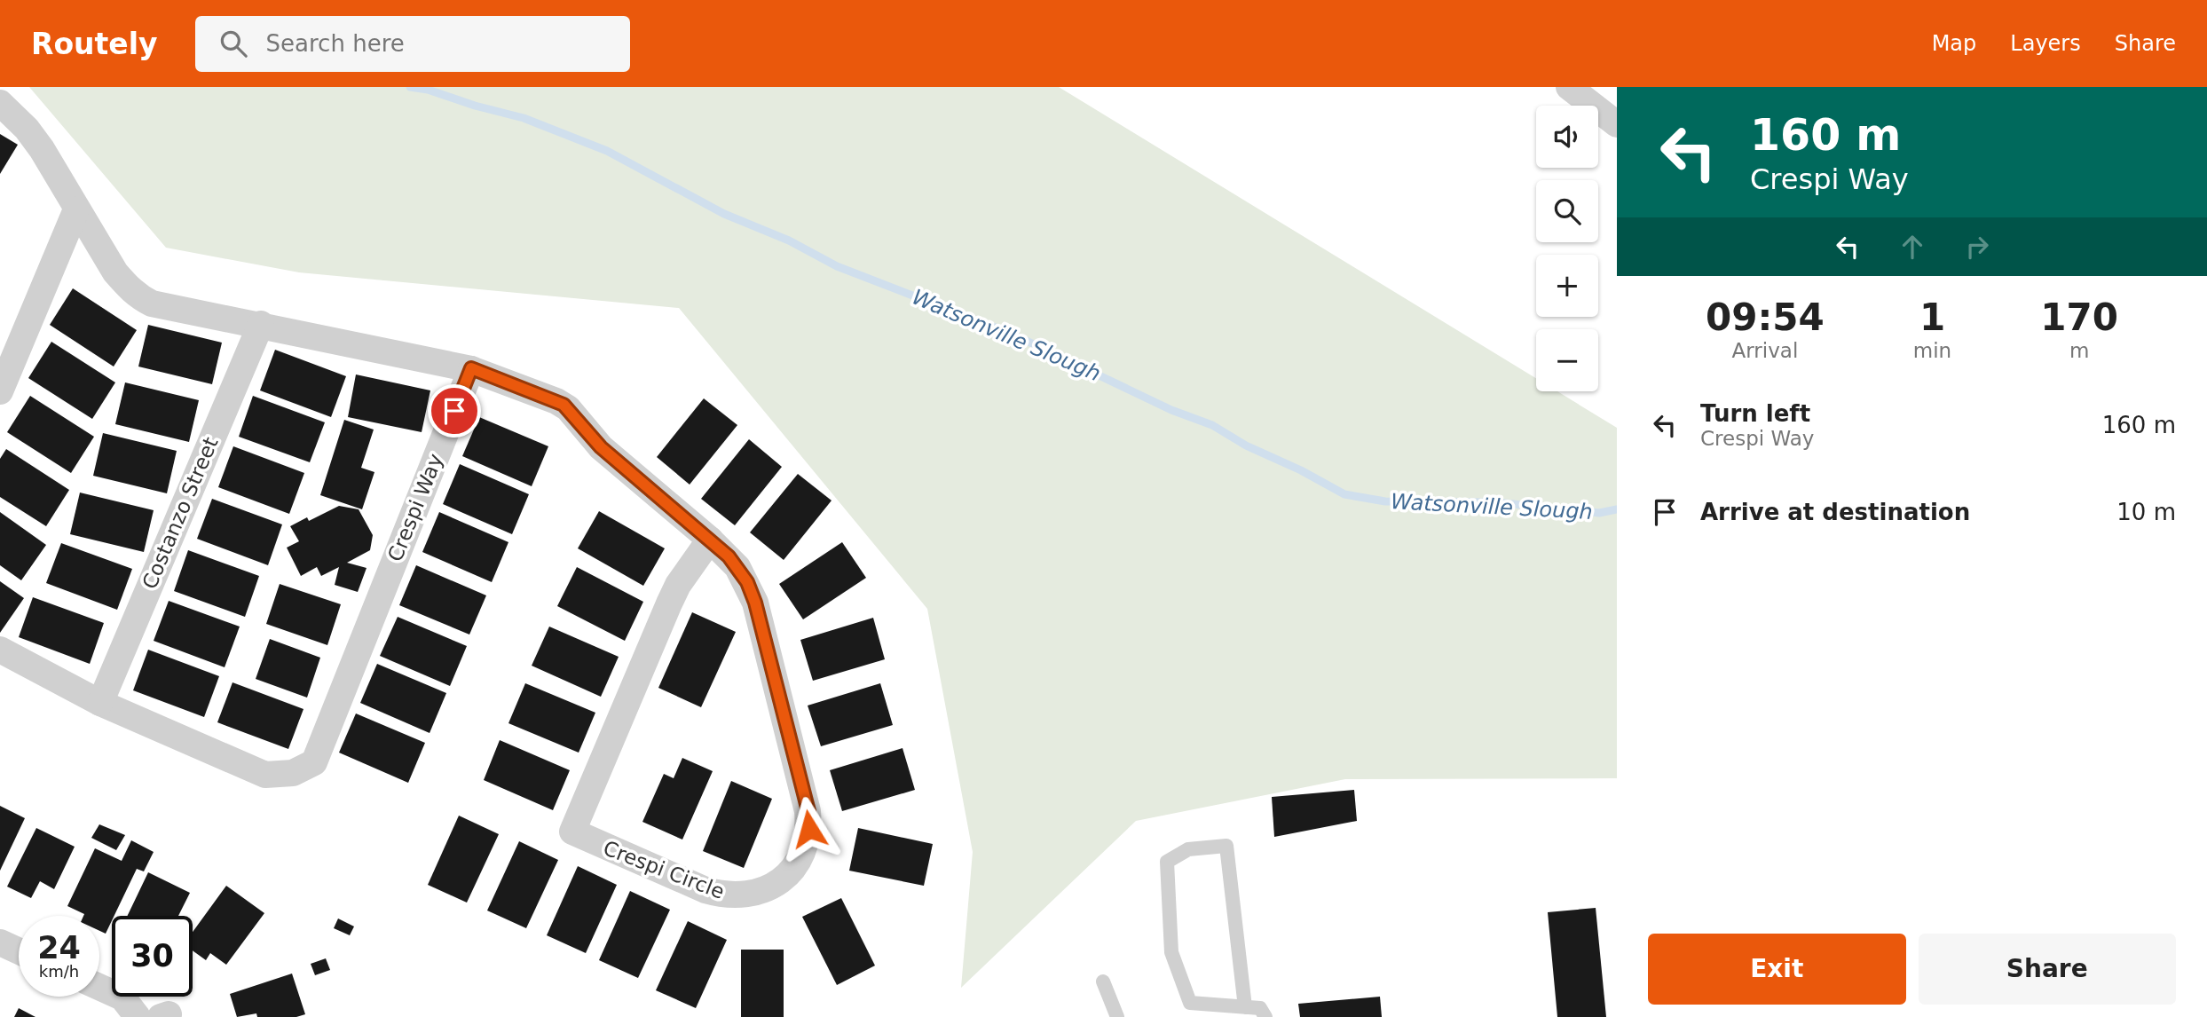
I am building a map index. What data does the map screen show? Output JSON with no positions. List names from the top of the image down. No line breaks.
{"streets":{"street":["Crespi Way","Costanzo Street","Crespi Circle"]},"crossings":[["Crespi Way","Costanzo Street"],["Crespi Way","Crespi Circle"]],"water":["Watsonville Slough"],"page":{"header":"Routely","search":"Search here","nav":["Map","Layers","Share"],"turn":["160 m","Crespi Way"],"map_buttons":["+","−"],"eta":["09:54","Arrival","1","min","170","m"],"list":[{"name":"Turn left","note":"Crespi Way","value":"160 m"},{"name":"Arrive at destination","value":"10 m"}],"speed":"24 km/h","limit":"30","buttons":["Exit","Share"]}}
